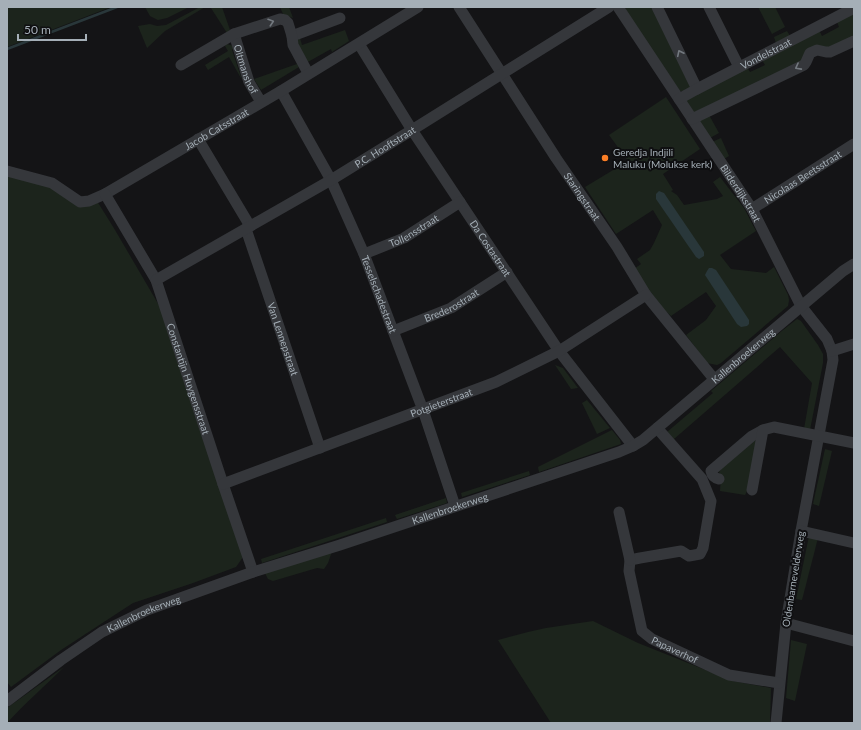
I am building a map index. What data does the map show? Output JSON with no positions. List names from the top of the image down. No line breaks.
{"streets":{"street":["Vondelstraat","Oltmanshof","Jacob Catsstraat","P.C. Hooftstraat","Nicolaas Beetsstraat","Bilderdijkstraat","Staringstraat","Tollensstraat","Da Costastraat","Tesselschadestraat","Brederostraat","Van Lennepstraat","Kallenbroekerweg","Constantijn Huygensstraat","Potgieterstraat","Oldenbarnevelderweg","Papaverhof"]},"crossings":[["Vondelstraat","Bilderdijkstraat"],["Oltmanshof","Jacob Catsstraat"],["Jacob Catsstraat","Da Costastraat"],["Jacob Catsstraat","Tesselschadestraat"],["Jacob Catsstraat","Van Lennepstraat"],["Jacob Catsstraat","Constantijn Huygensstraat"],["P.C. Hooftstraat","Staringstraat"],["P.C. Hooftstraat","Da Costastraat"],["P.C. Hooftstraat","Tesselschadestraat"],["P.C. Hooftstraat","Van Lennepstraat"],["P.C. Hooftstraat","Constantijn Huygensstraat"],["Nicolaas Beetsstraat","Bilderdijkstraat"],["Bilderdijkstraat","Kallenbroekerweg"],["Staringstraat","Kallenbroekerweg"],["Staringstraat","Potgieterstraat"],["Tollensstraat","Da Costastraat"],["Tollensstraat","Tesselschadestraat"],["Da Costastraat","Brederostraat"],["Da Costastraat","Kallenbroekerweg"],["Da Costastraat","Potgieterstraat"],["Tesselschadestraat","Brederostraat"],["Tesselschadestraat","Kallenbroekerweg"],["Tesselschadestraat","Potgieterstraat"],["Van Lennepstraat","Potgieterstraat"],["Kallenbroekerweg","Constantijn Huygensstraat"],["Constantijn Huygensstraat","Potgieterstraat"],["Oldenbarnevelderweg","Papaverhof"]],"places":["Geredja Indjili Maluku (Molukse kerk)"],"scale_bar":"50 m"}
